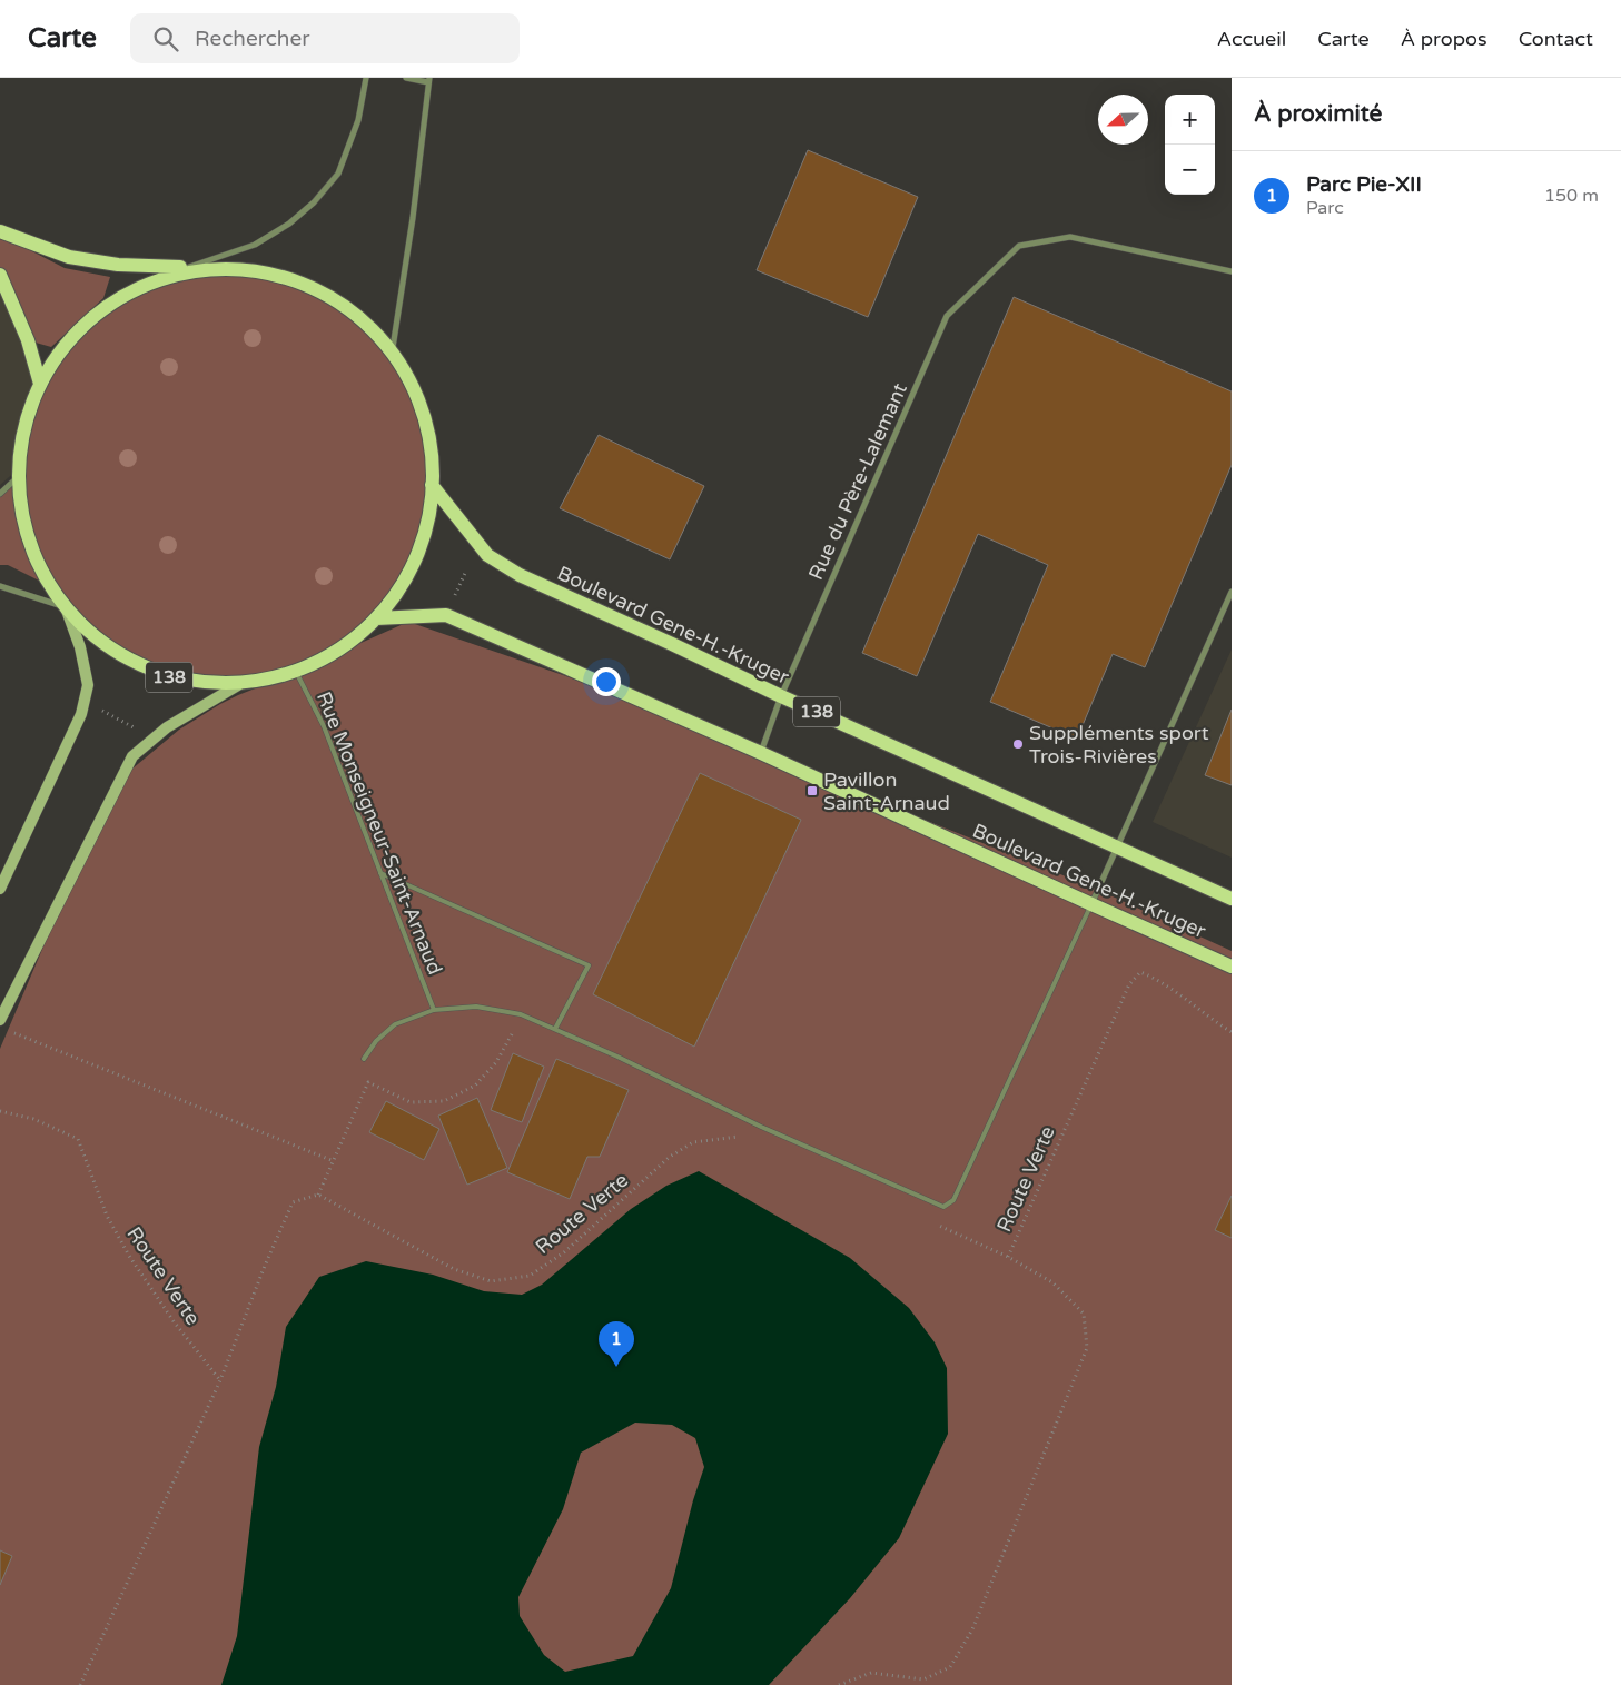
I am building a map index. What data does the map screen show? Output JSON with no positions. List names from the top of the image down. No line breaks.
{"streets":{"main road":["Boulevard Gene-H.-Kruger","138"],"street":["Rue du Père-Lalemant"],"lane":["Rue Monseigneur-Saint-Arnaud"],"path":["Route Verte"]},"crossings":[["Rue du Père-Lalemant","Boulevard Gene-H.-Kruger"],["Boulevard Gene-H.-Kruger","138"],["138","Rue Monseigneur-Saint-Arnaud"]],"places":{"other":["Suppléments sport Trois-Rivières"],"transit":["Pavillon Saint-Arnaud"]},"north":"left","page":{"header":"Carte","search":"Rechercher","nav":["Accueil","Carte","À propos","Contact"],"heading":"À proximité","map_buttons":["+","−"],"list":[{"mark":"1","name":"Parc Pie-XII","note":"Parc","value":"150 m"}],"pins":"1"}}
